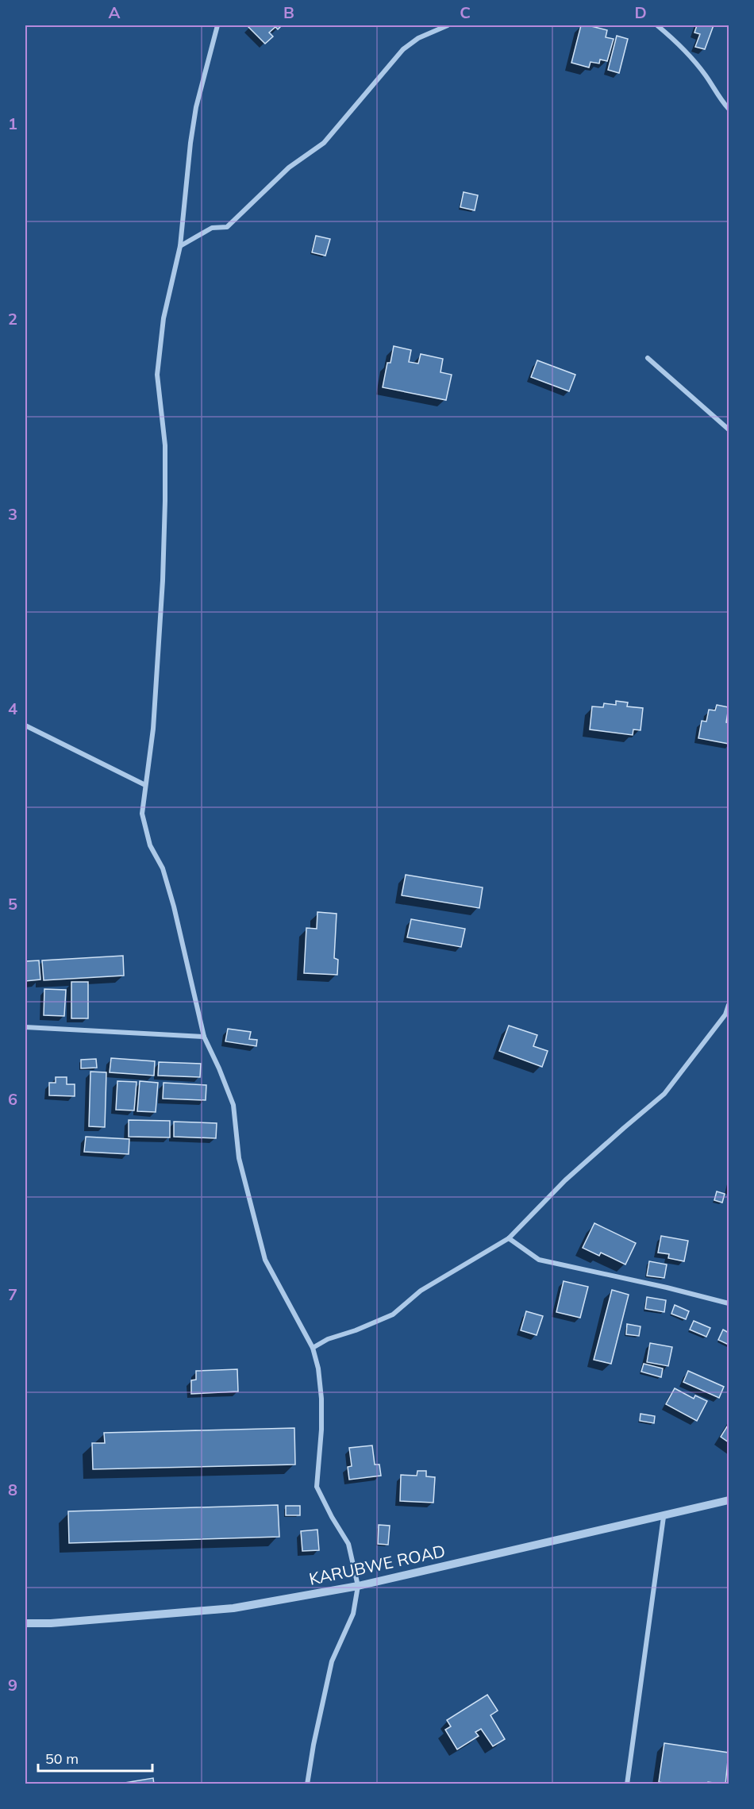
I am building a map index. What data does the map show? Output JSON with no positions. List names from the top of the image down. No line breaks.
{"streets":{"street":["KARUBWE ROAD"]},"scale_bar":"50 m","grid":{"columns":["A","B","C","D"],"rows":["1","2","3","4","5","6","7","8","9"]}}
